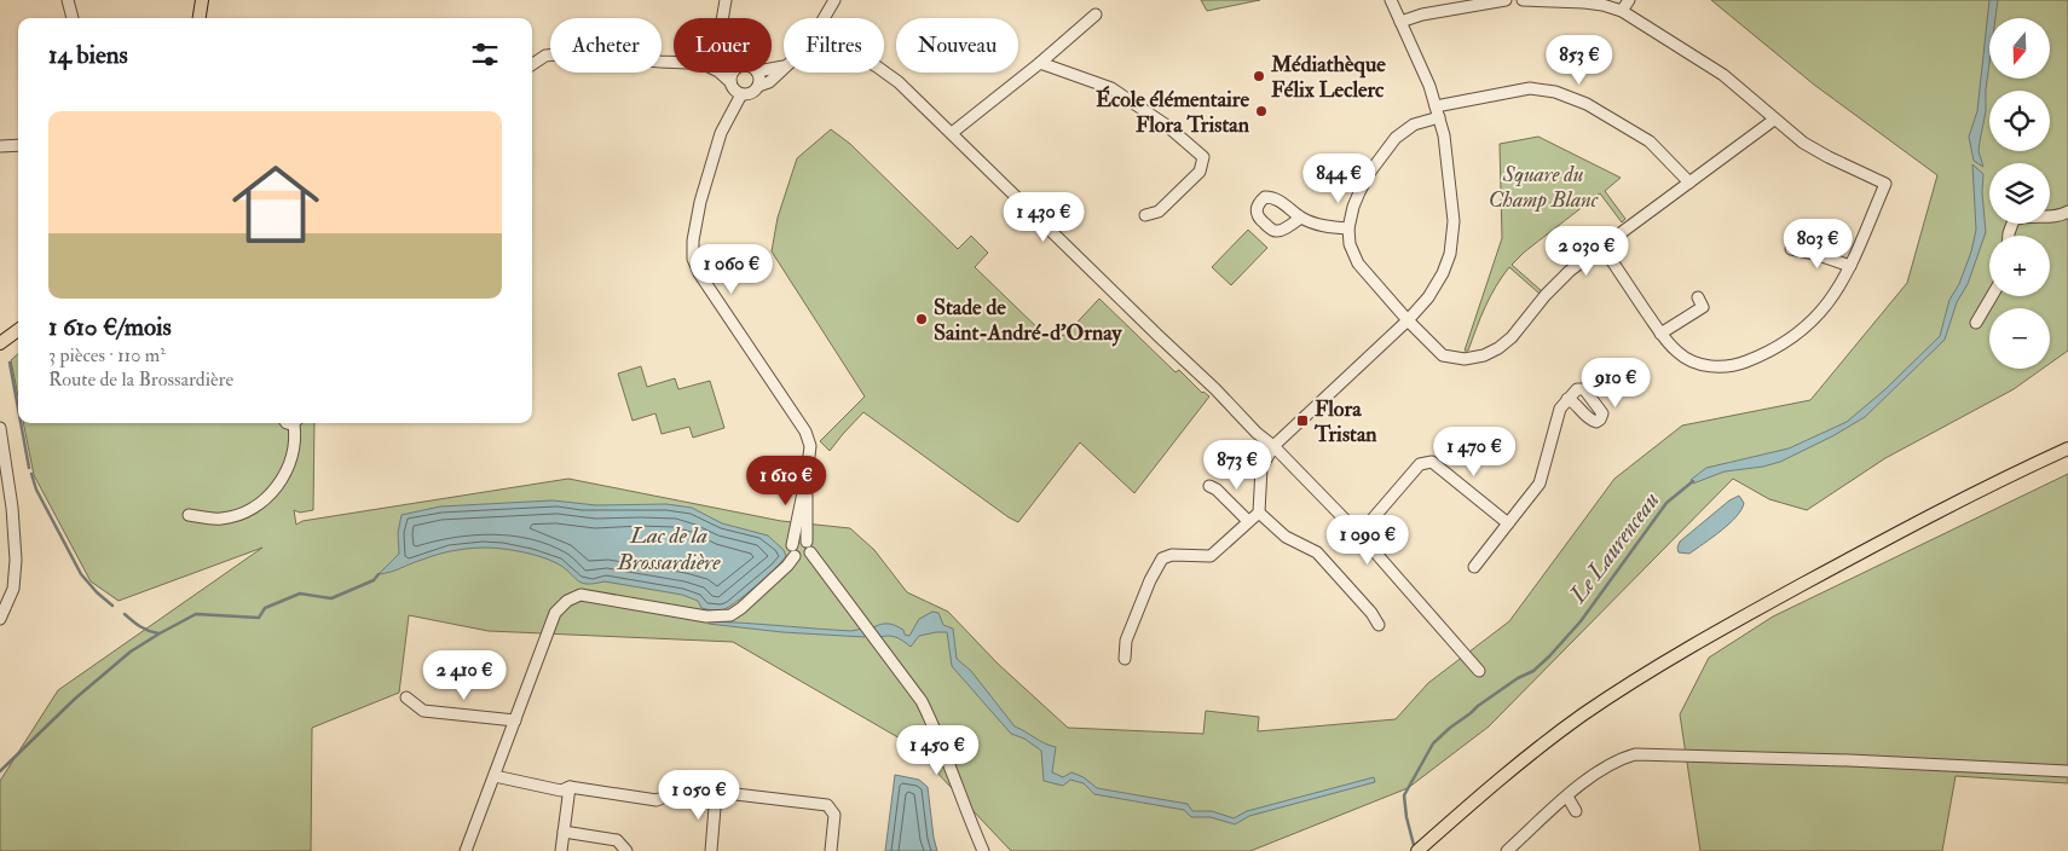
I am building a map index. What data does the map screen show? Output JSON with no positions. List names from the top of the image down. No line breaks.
{"water":["Lac de la Brossardière","Le Laurenceau"],"parks":["Square du Champ Blanc"],"places":{"other":["Médiathèque Félix Leclerc","École élémentaire Flora Tristan","Stade de Saint-André-d'Ornay"],"transit":["Flora Tristan"]},"north":"bottom","page":{"map_buttons":["+","−"],"chip":["Acheter","Louer","Filtres","Nouveau"],"heading":"14 biens","price":["853 €","844 €","1 430 €","803 €","2 030 €","1 060 €","910 €","1 470 €","873 €","1 610 €","1 090 €","2 410 €","1 450 €","1 050 €"],"list":[{"name":"1 610 €/mois","note":"3 pièces · 110 m² · Route de la Brossardière"}]}}
